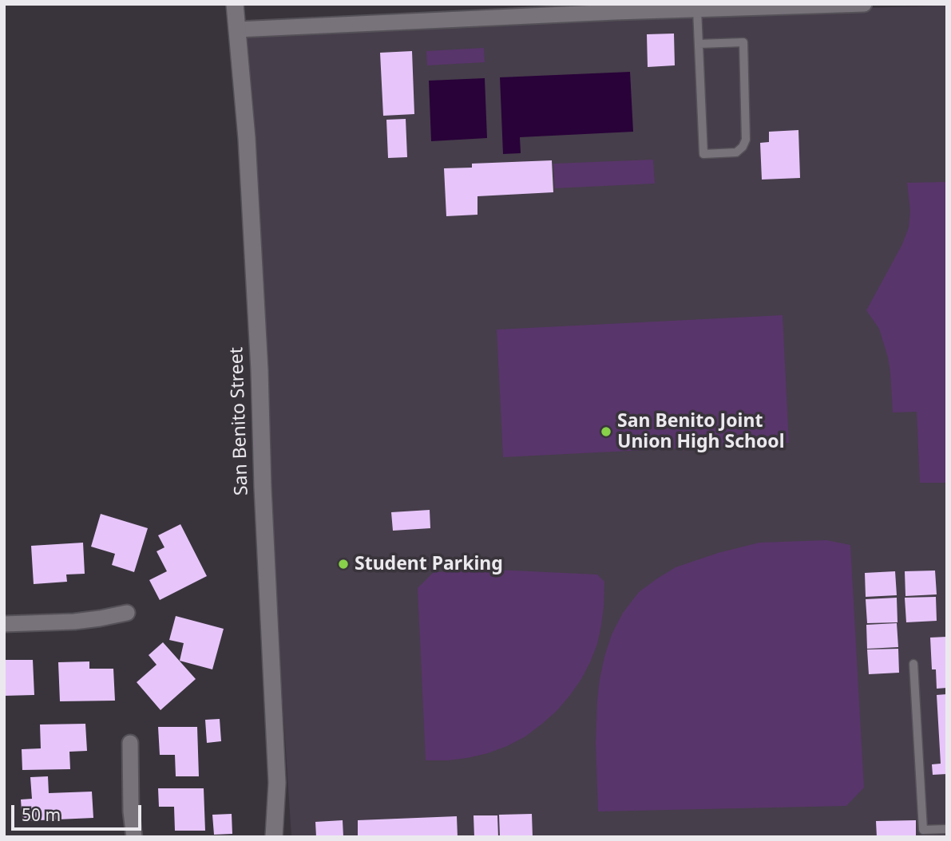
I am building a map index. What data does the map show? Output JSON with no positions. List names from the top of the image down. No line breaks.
{"streets":{"street":["San Benito Street"]},"places":["San Benito Joint Union High School","Student Parking"],"scale_bar":"50 m"}
